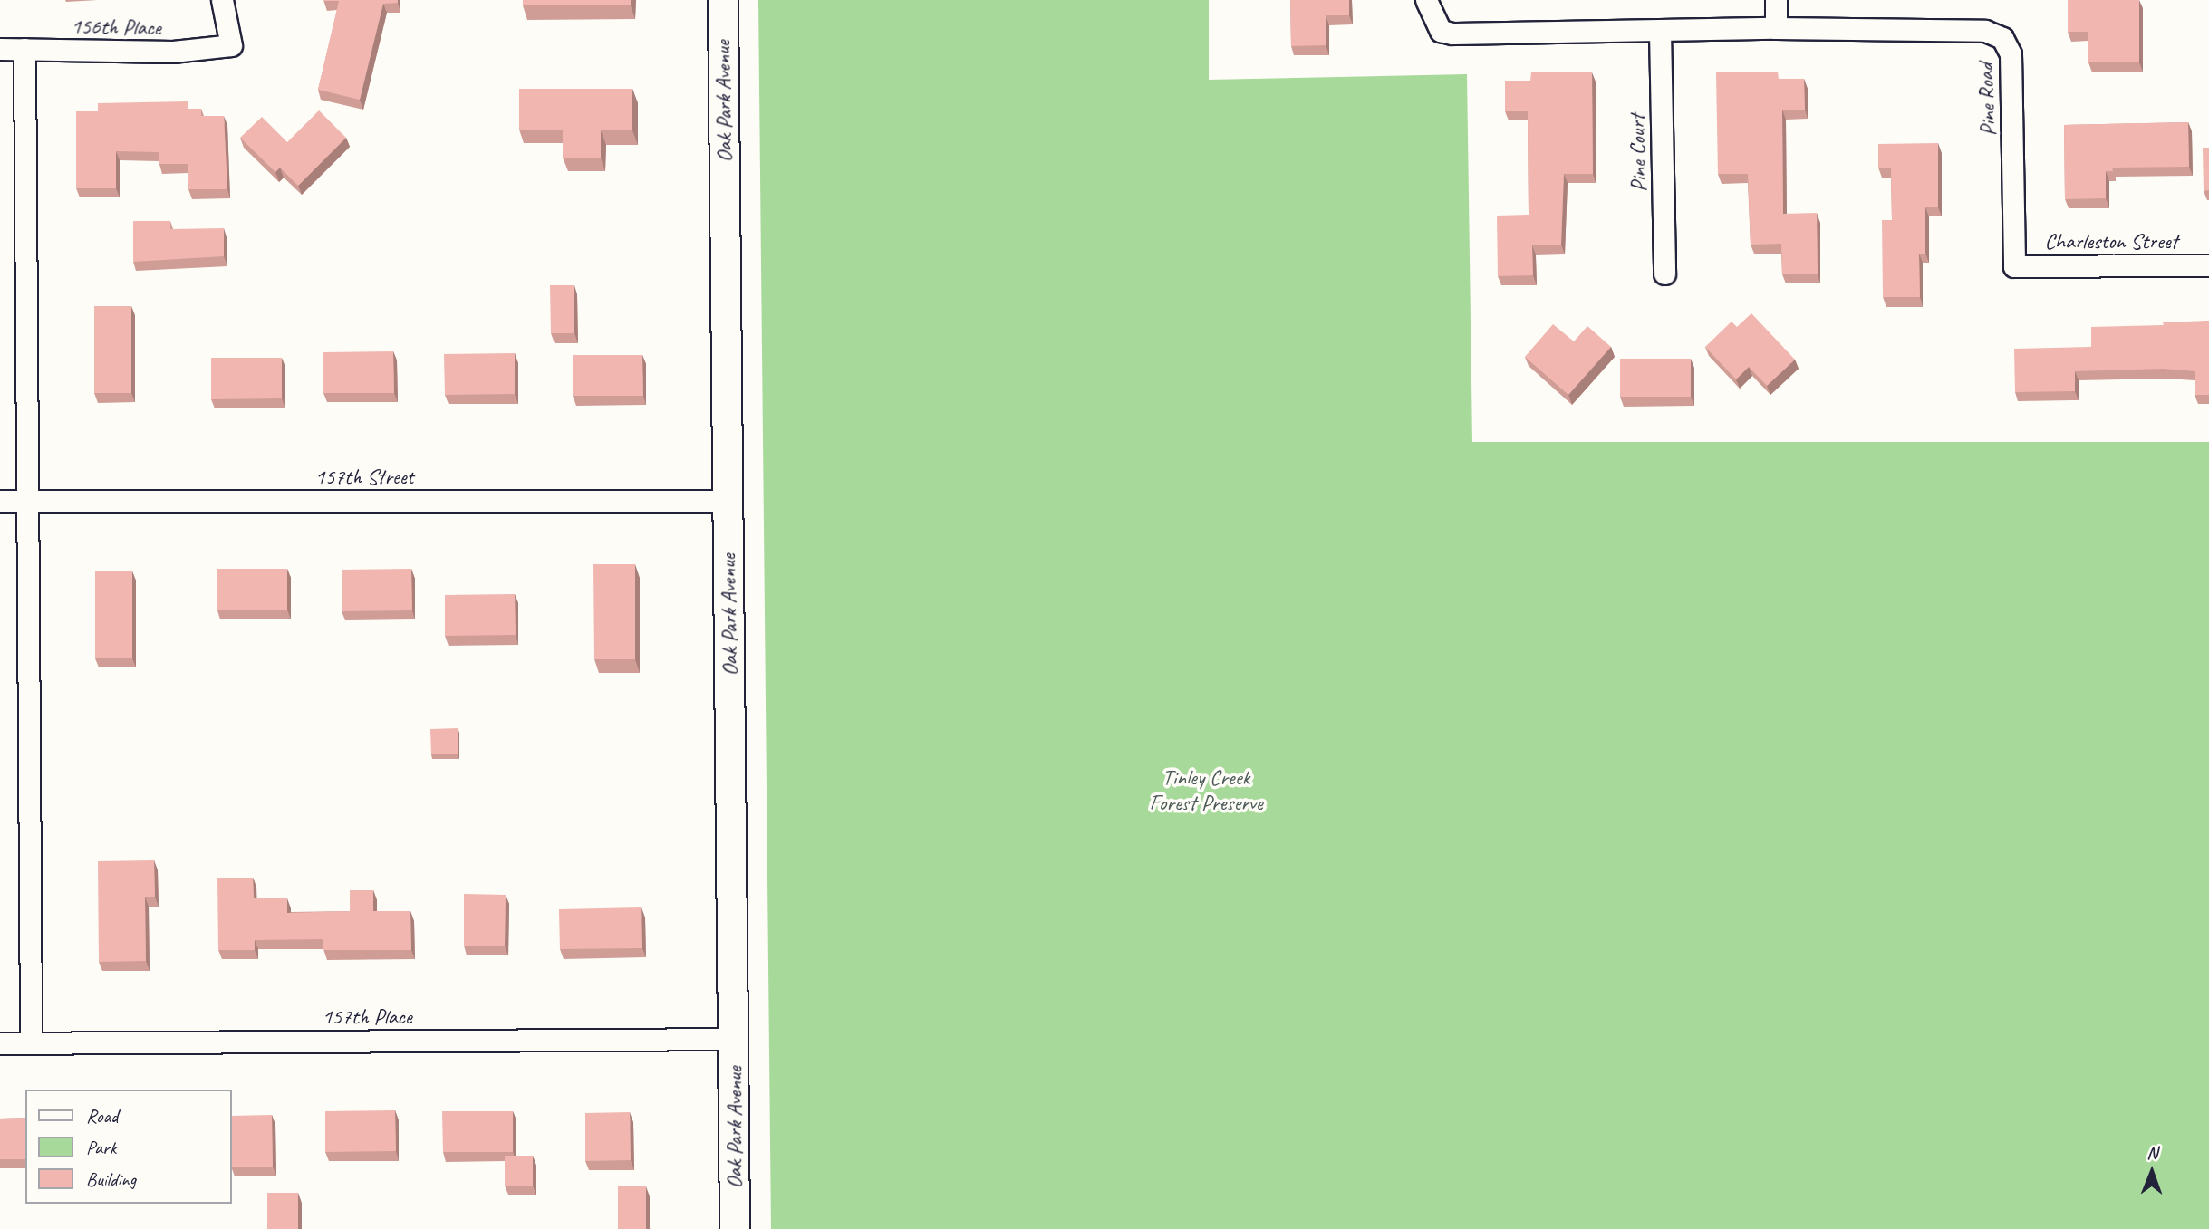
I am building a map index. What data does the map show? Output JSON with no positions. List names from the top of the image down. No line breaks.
{"streets":{"street":["156th Place","Pine Road","Oak Park Avenue","Pine Court","Charleston Street","157th Street","157th Place"]},"crossings":[["Pine Road","Charleston Street"],["Oak Park Avenue","157th Street"],["Oak Park Avenue","157th Place"]],"parks":["Tinley Creek Forest Preserve"],"legend":["Road","Park","Building"],"north":"top"}
